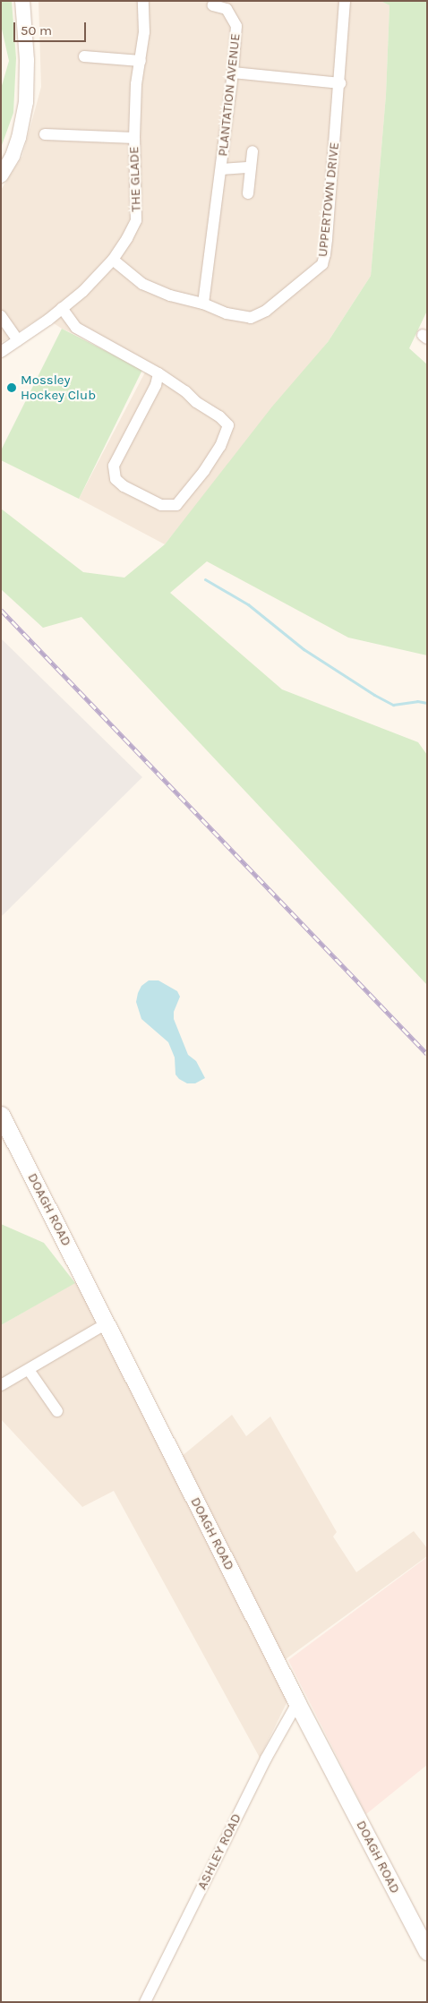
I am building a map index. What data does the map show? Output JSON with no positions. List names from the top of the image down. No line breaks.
{"streets":{"main road":["DOAGH ROAD"],"street":["PLANTATION AVENUE","THE GLADE","UPPERTOWN DRIVE","ASHLEY ROAD"]},"crossings":[["PLANTATION AVENUE","UPPERTOWN DRIVE"],["THE GLADE","UPPERTOWN DRIVE"],["DOAGH ROAD","ASHLEY ROAD"]],"places":["Mossley Hockey Club"],"scale_bar":"50 m"}
